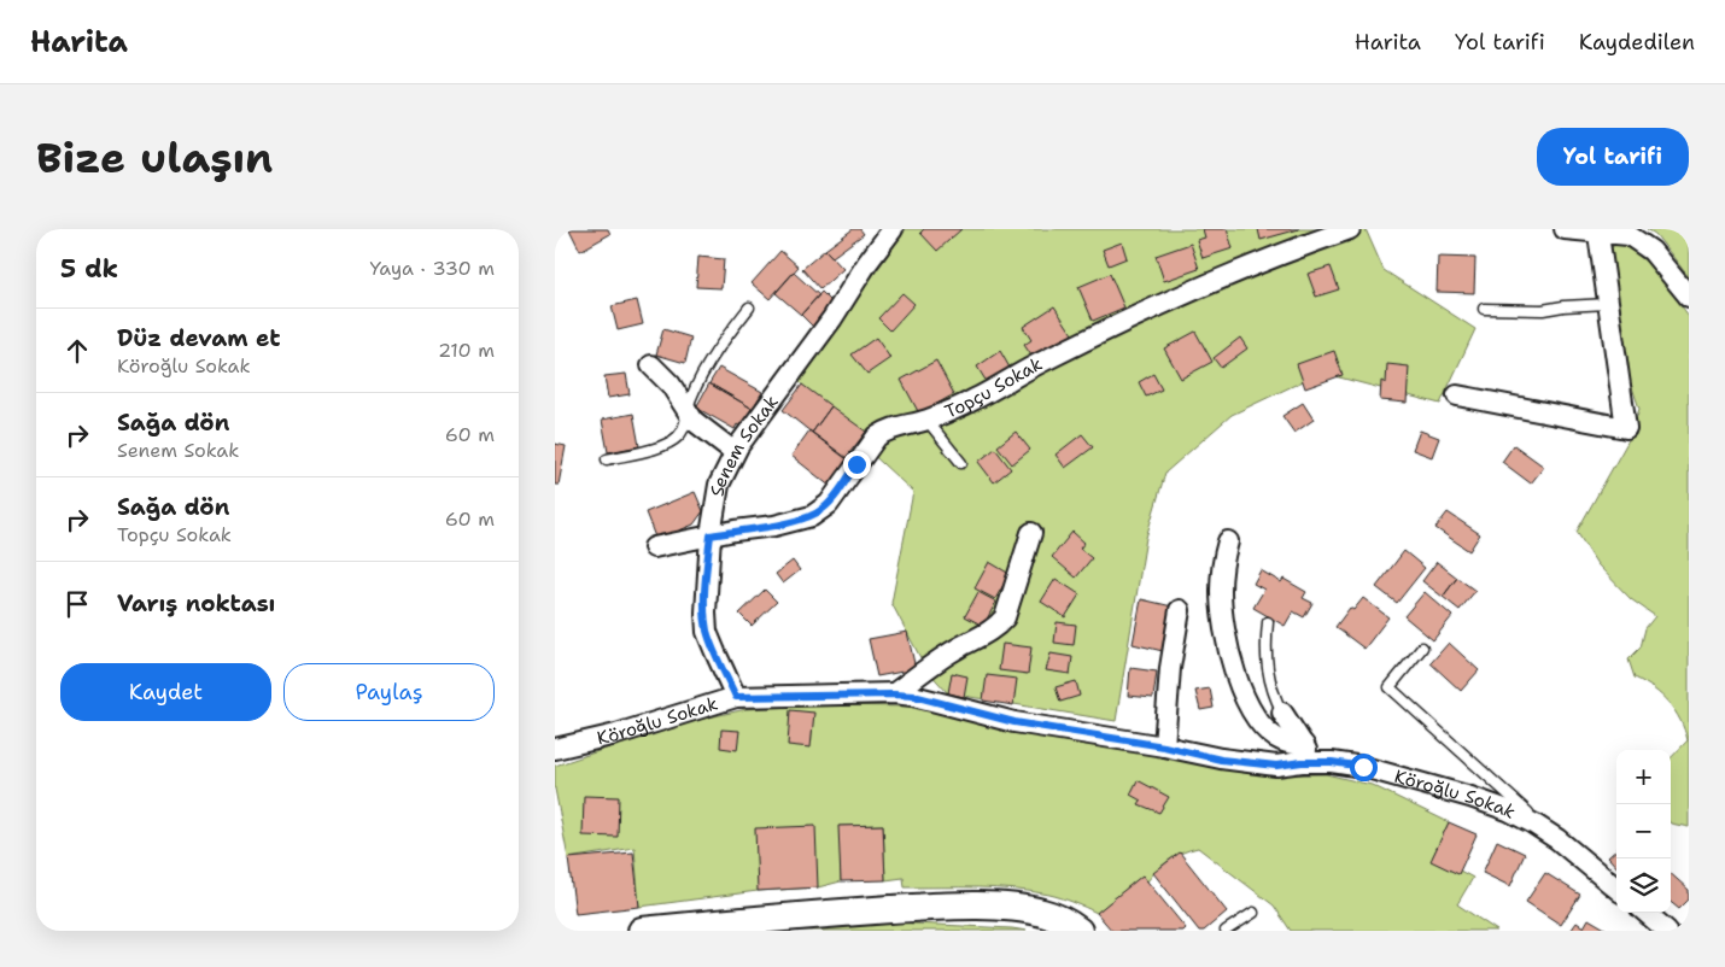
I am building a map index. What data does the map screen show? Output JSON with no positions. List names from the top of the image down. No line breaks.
{"streets":{"street":["Topçu Sokak","Senem Sokak","Köroğlu Sokak"]},"crossings":[["Topçu Sokak","Senem Sokak"],["Senem Sokak","Köroğlu Sokak"]],"page":{"header":"Harita","nav":["Harita","Yol tarifi","Kaydedilen"],"buttons":["Yol tarifi",["Kaydet","Paylaş"]],"title":"Bize ulaşın","heading":["5 dk","Yaya · 330 m"],"list":[["Düz devam et","Köroğlu Sokak","210 m"],["Sağa dön","Senem Sokak","60 m"],["Sağa dön","Topçu Sokak","60 m"],"Varış noktası"],"map_buttons":["+","−"]}}
